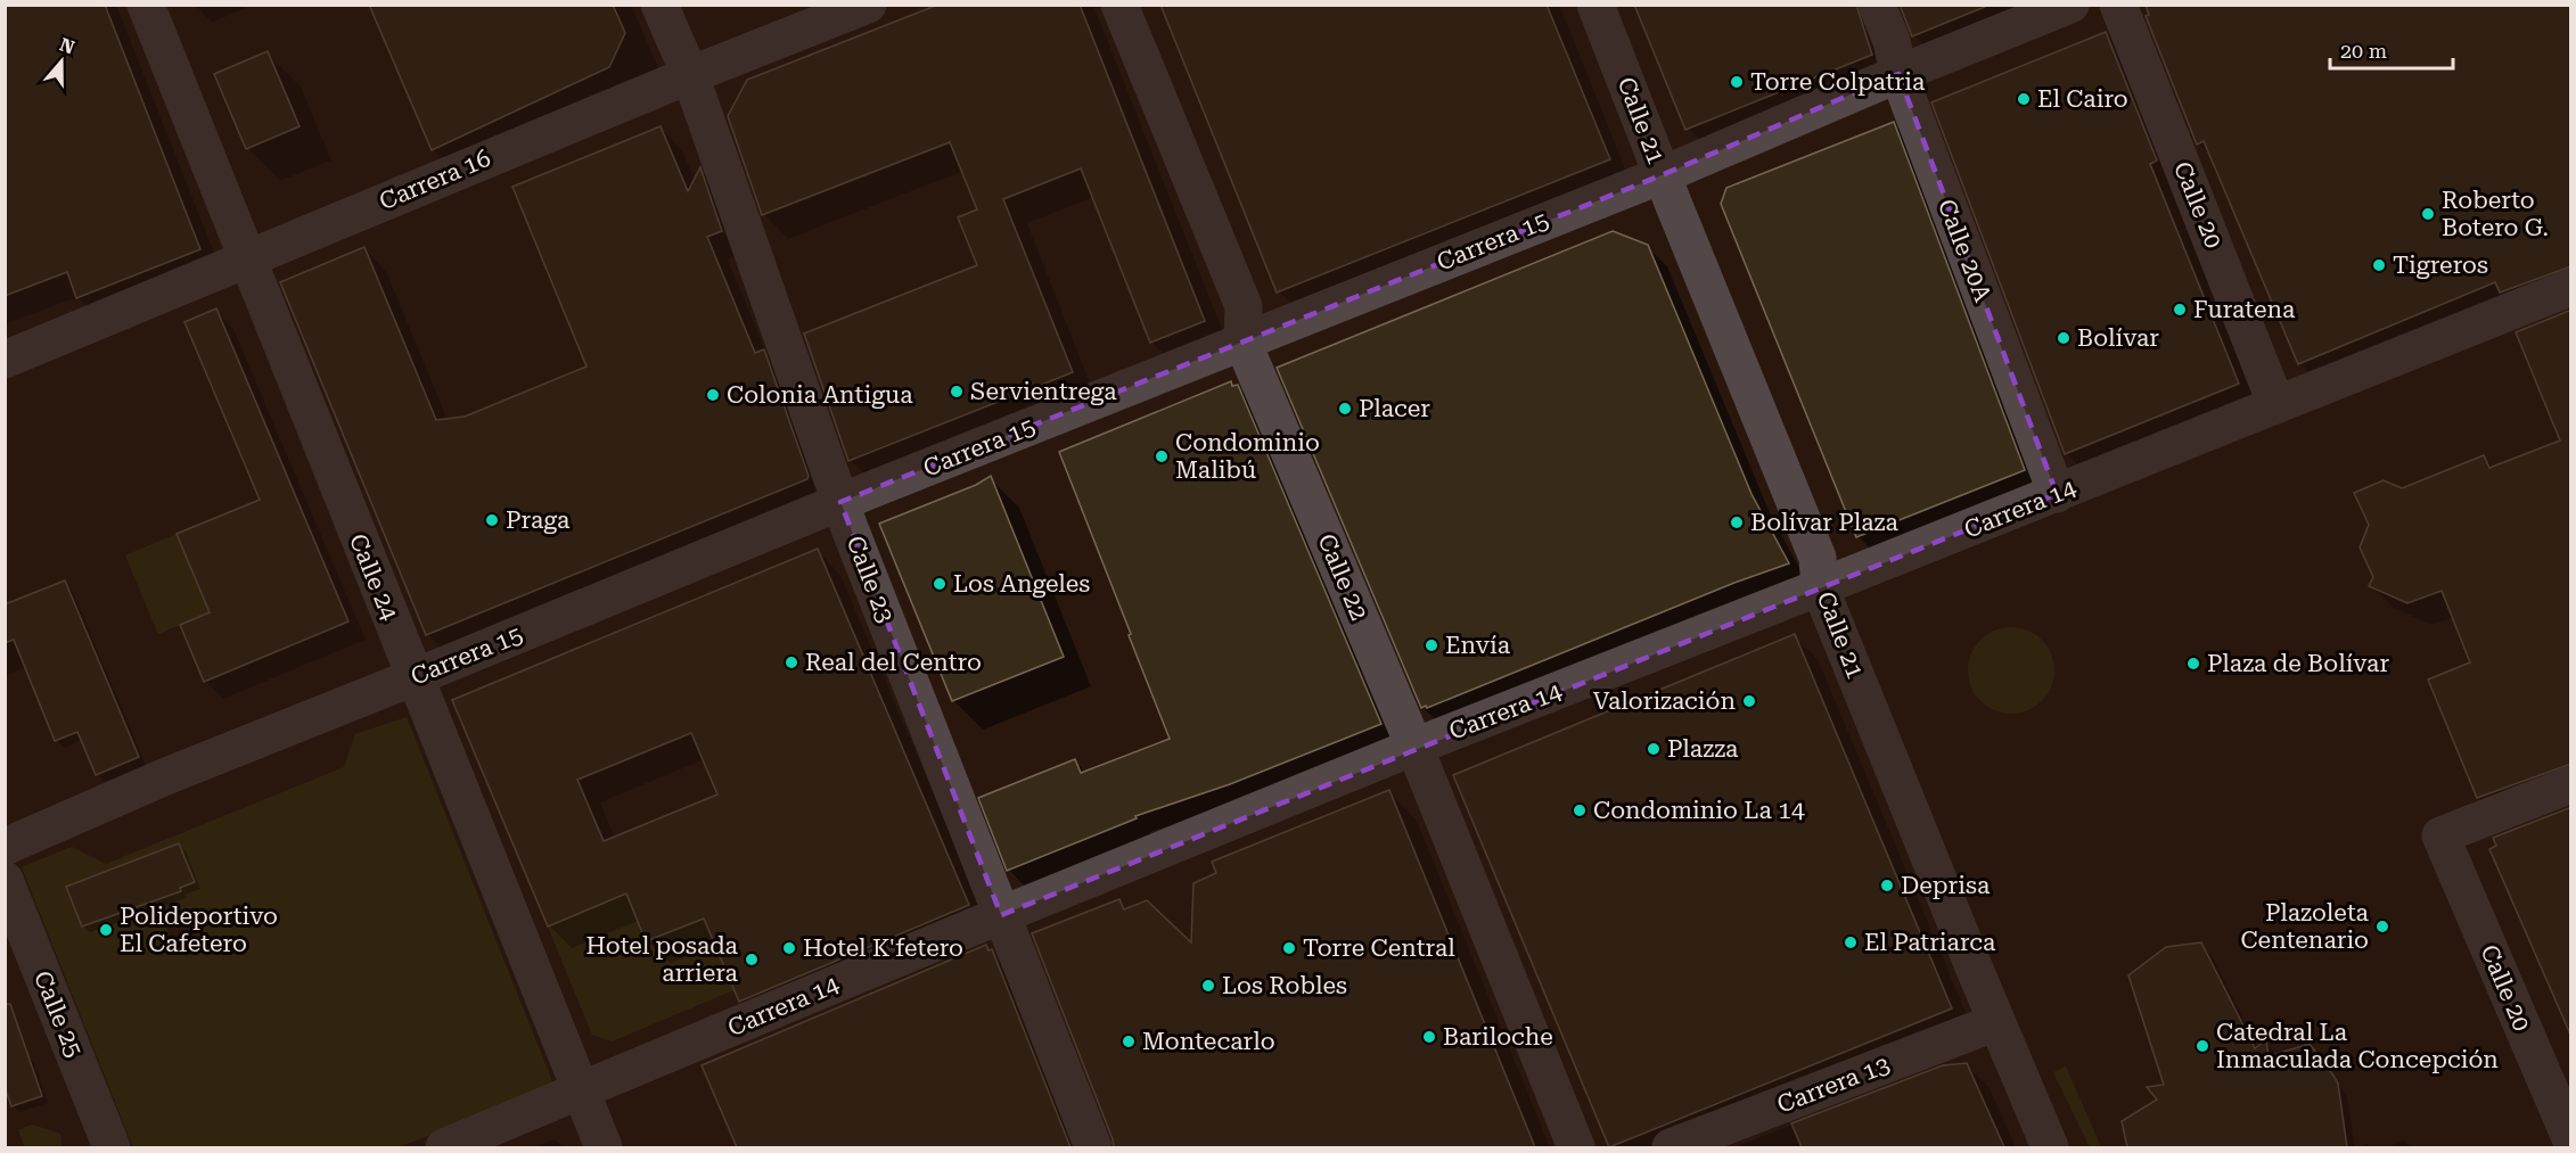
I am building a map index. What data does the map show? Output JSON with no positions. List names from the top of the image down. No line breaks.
{"streets":{"street":["Calle 21","Carrera 16","Calle 20","Carrera 15","Calle 20A","Carrera 14","Calle 24","Calle 22","Calle 23","Calle 25","Carrera 13"]},"crossings":[["Calle 21","Carrera 15"],["Calle 21","Carrera 14"],["Calle 21","Carrera 13"],["Carrera 16","Calle 24"],["Carrera 16","Calle 23"],["Calle 20","Carrera 14"],["Carrera 15","Calle 20A"],["Carrera 15","Calle 24"],["Carrera 15","Calle 22"],["Carrera 15","Calle 23"],["Calle 20A","Carrera 14"],["Carrera 14","Calle 24"],["Carrera 14","Calle 22"],["Carrera 14","Calle 23"]],"places":["Torre Colpatria","El Cairo","Roberto Botero G.","Tigreros","Furatena","Bolívar","Servientrega","Colonia Antigua","Placer","Condominio Malibú","Praga","Bolívar Plaza","Los Angeles","Envía","Real del Centro","Plaza de Bolívar","Valorización","Plazza","Condominio La 14","Deprisa","Plazoleta Centenario","Polideportivo El Cafetero","El Patriarca","Hotel K'fetero","Torre Central","Hotel posada arriera","Los Robles","Bariloche","Montecarlo","Catedral La Inmaculada Concepción"],"scale_bar":"20 m","north":"top"}
